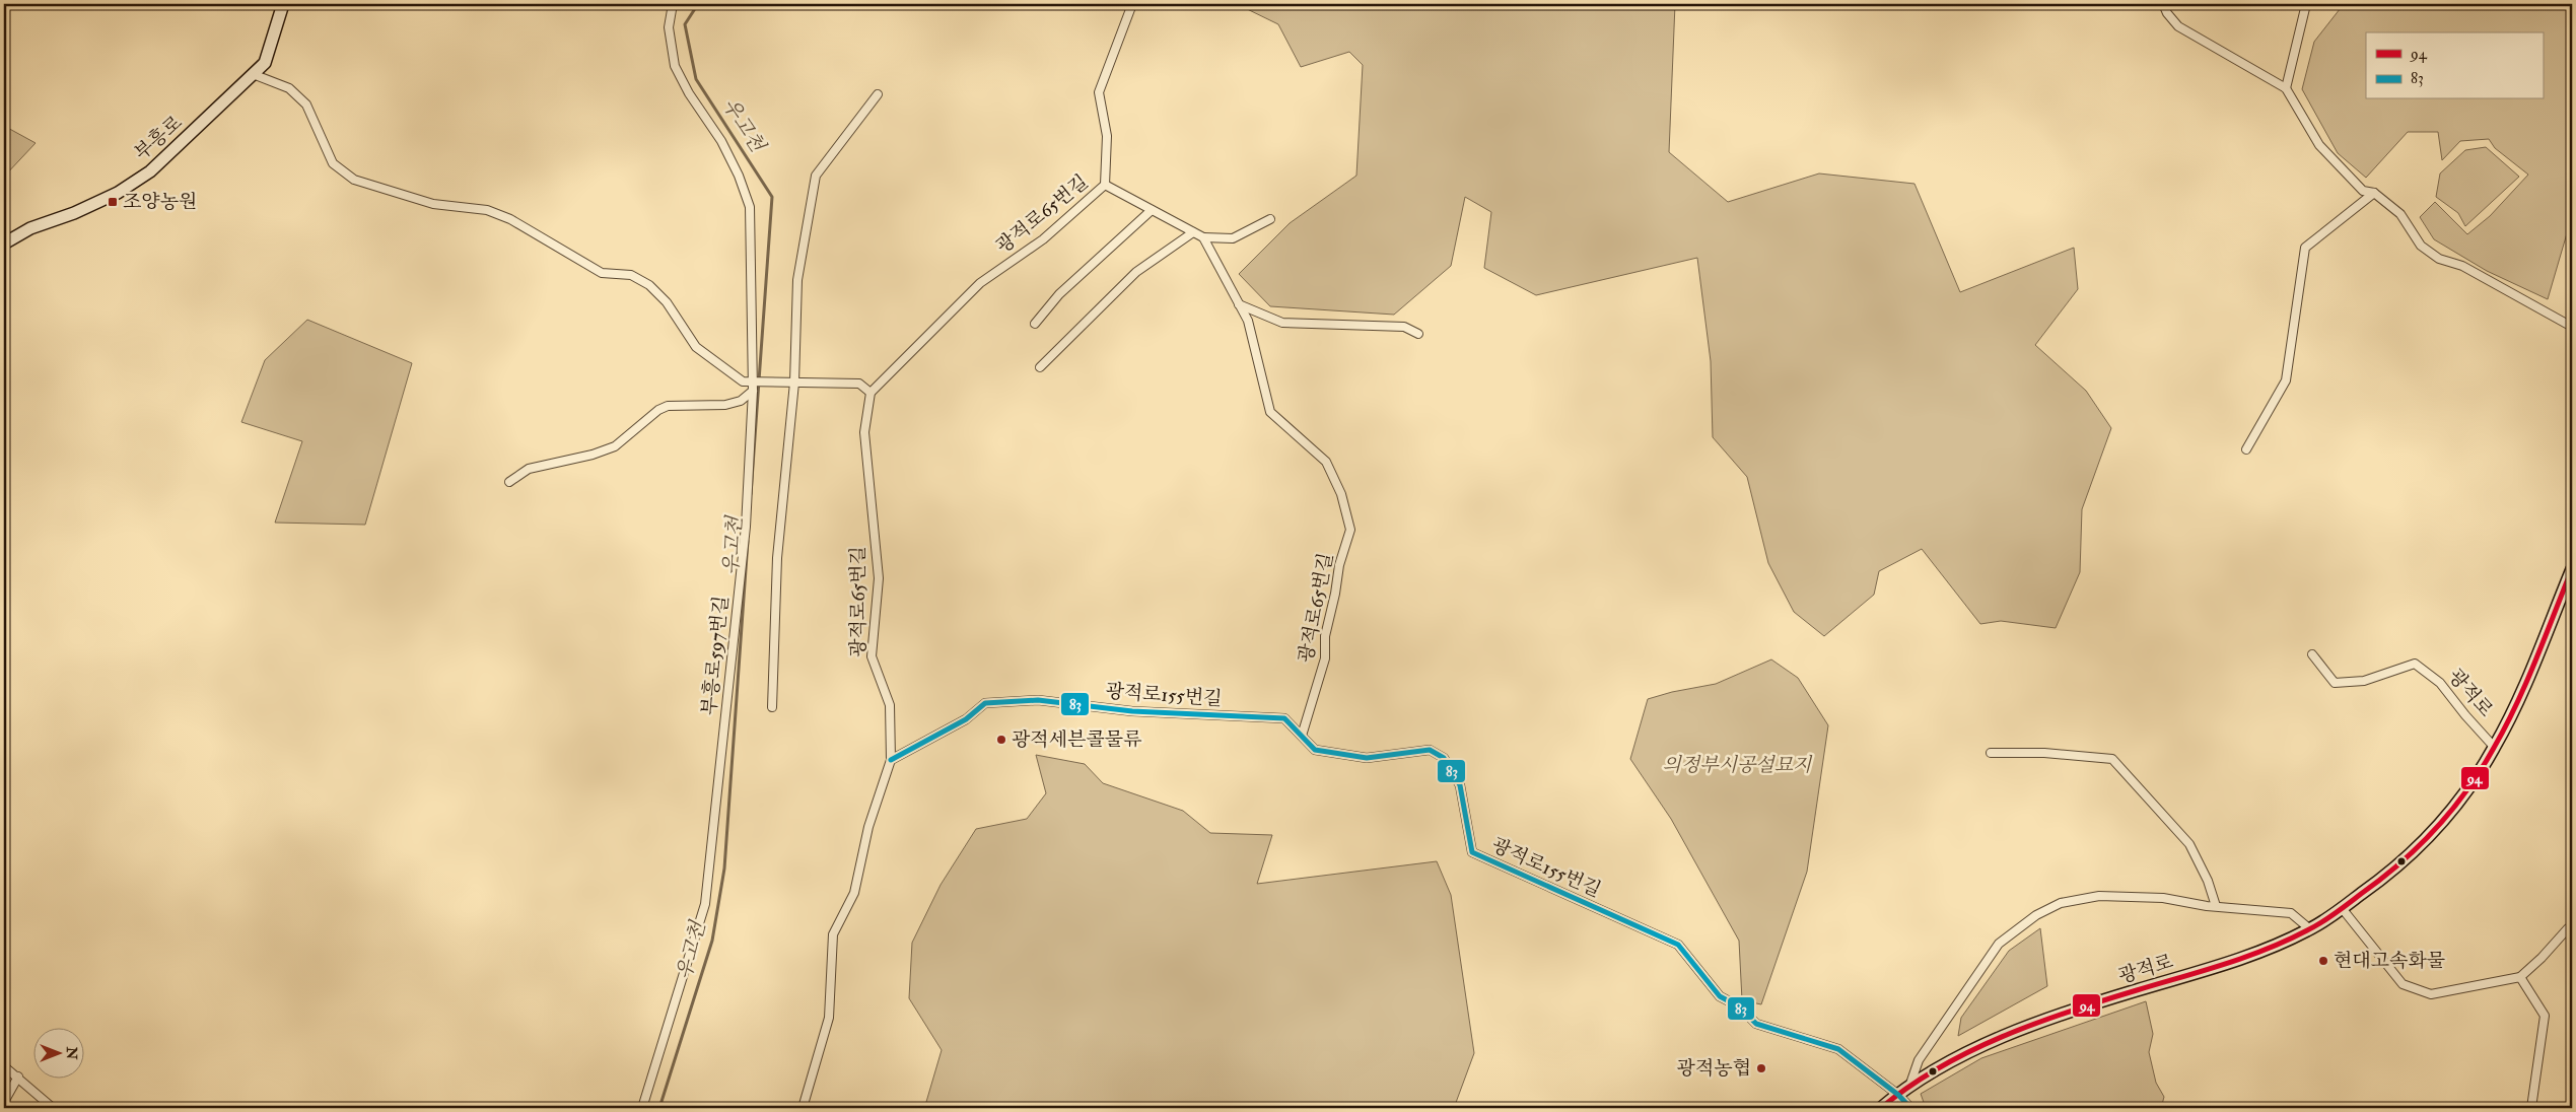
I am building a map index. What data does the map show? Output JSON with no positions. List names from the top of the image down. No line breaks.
{"streets":{"main road":["부흥로","광적로"],"street":["광적로65번길","부흥로597번길","광적로155번길"]},"crossings":[["광적로65번길","광적로155번길"],["광적로","광적로155번길"]],"water":["우고천"],"parks":["의정부시공설묘지"],"places":{"transit":["조양농원"],"other":["광적세븐콜물류","현대고속화물","광적농협"]},"lines":["transit line 94","transit line 83"],"legend":["94","83"],"north":"right"}
